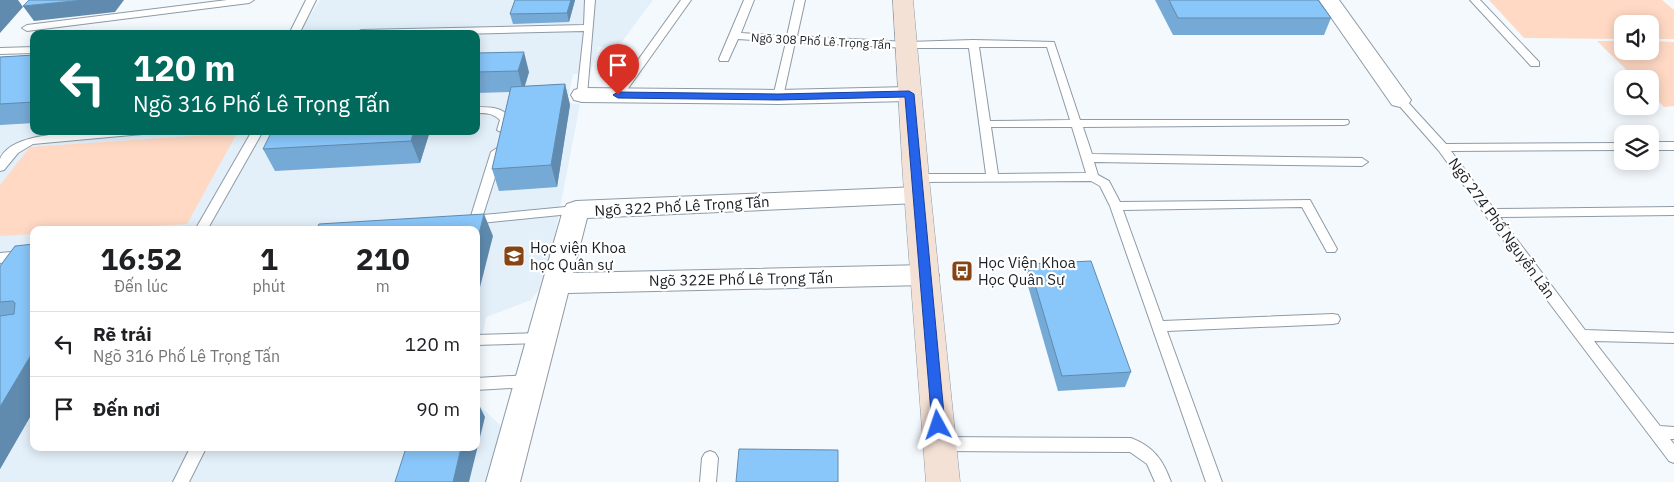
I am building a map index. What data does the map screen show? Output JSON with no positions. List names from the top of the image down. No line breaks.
{"streets":{"street":["Ngõ 322 Phố Lê Trọng Tấn","Ngõ 274 Phố Nguyễn Lân","Ngõ 322E Phố Lê Trọng Tấn"],"lane":["Ngõ 308 Phố Lê Trọng Tấn"]},"crossings":[["Ngõ 322 Phố Lê Trọng Tấn","Ngõ 322E Phố Lê Trọng Tấn"]],"places":{"school or university":["Học viện Khoa học Quân sự"],"bus stop":["Học Viện Khoa Học Quân Sự"]},"page":{"turn":["120 m","Ngõ 316 Phố Lê Trọng Tấn"],"eta":["16:52","Đến lúc","1","phút","210","m"],"list":[{"name":"Rẽ trái","note":"Ngõ 316 Phố Lê Trọng Tấn","value":"120 m"},{"name":"Đến nơi","value":"90 m"}]}}
